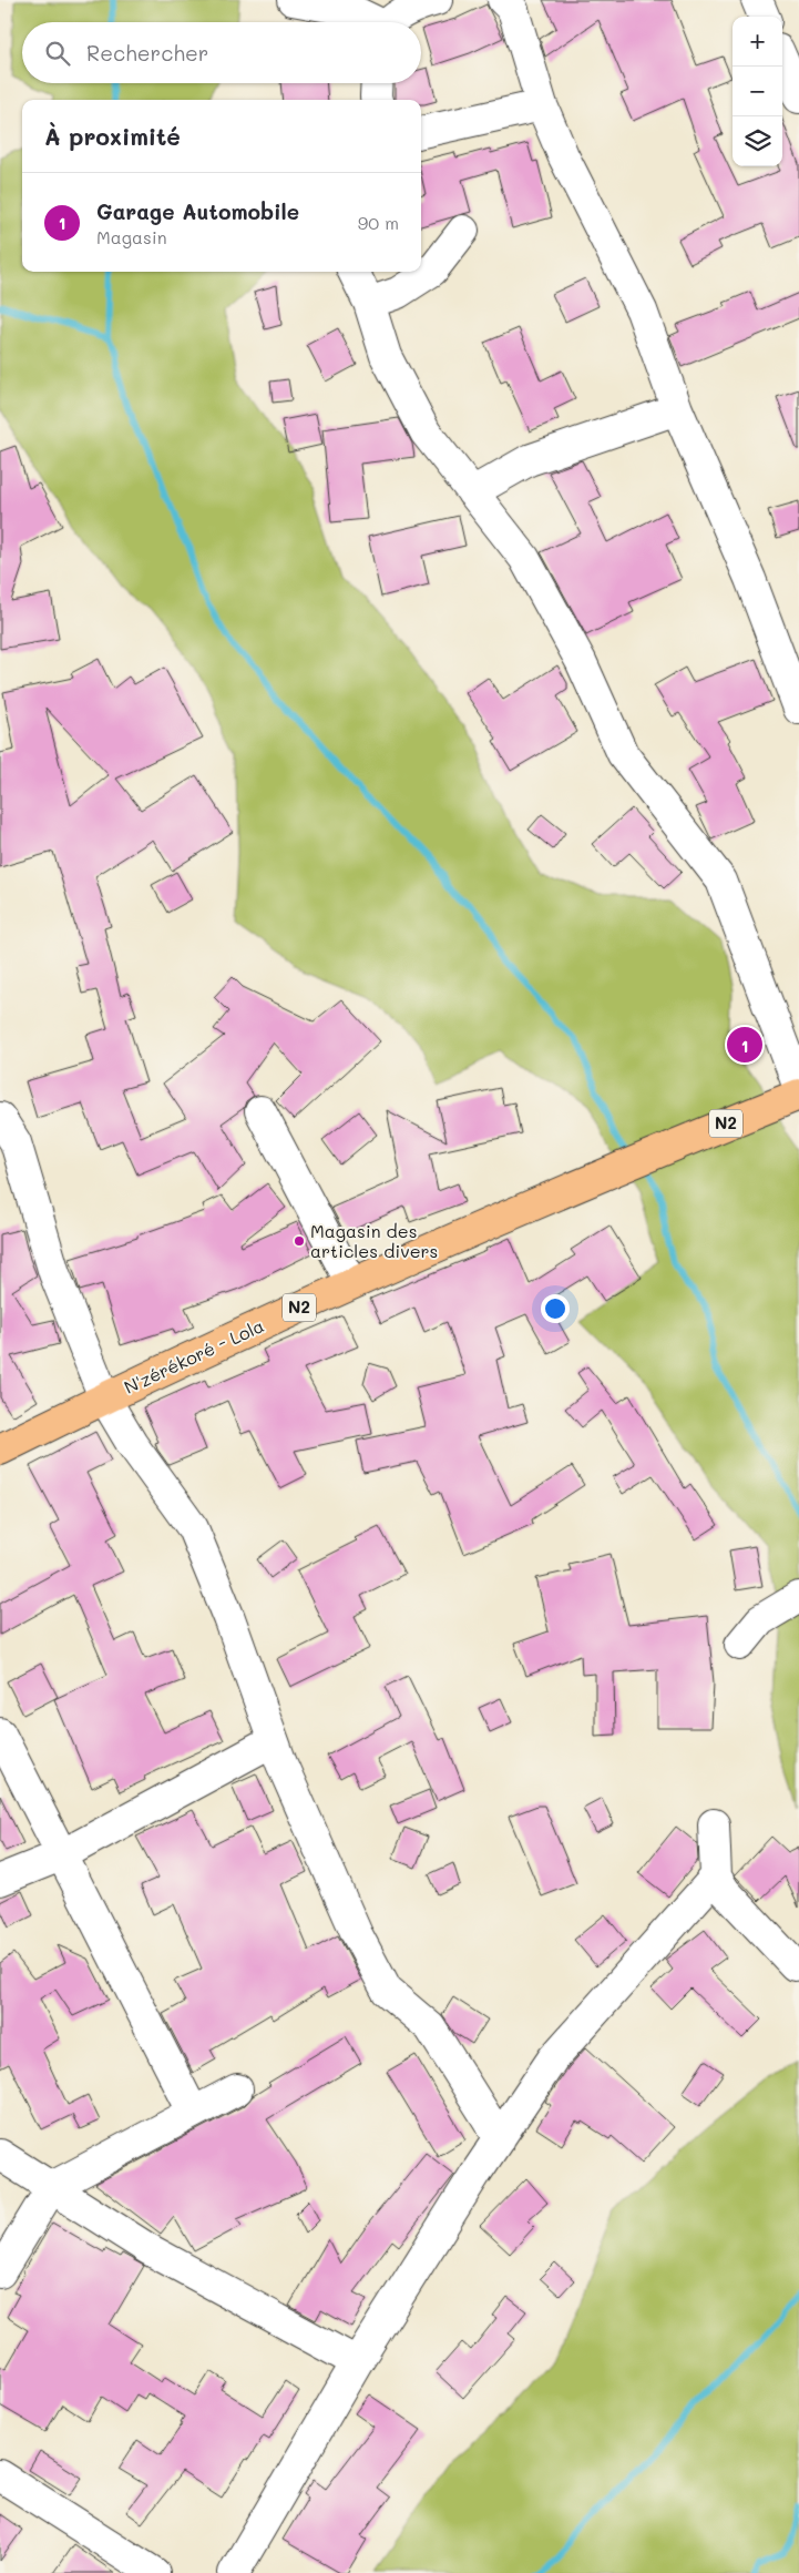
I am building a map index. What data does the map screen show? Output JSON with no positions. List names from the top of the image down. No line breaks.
{"streets":{"highway":["N2","N'zérékoré - Lola"]},"places":["Magasin des articles divers"],"page":{"map_buttons":["+","−"],"search":"Rechercher","heading":"À proximité","list":[{"mark":"1","name":"Garage Automobile","note":"Magasin","value":"90 m"}],"pins":"1"}}
